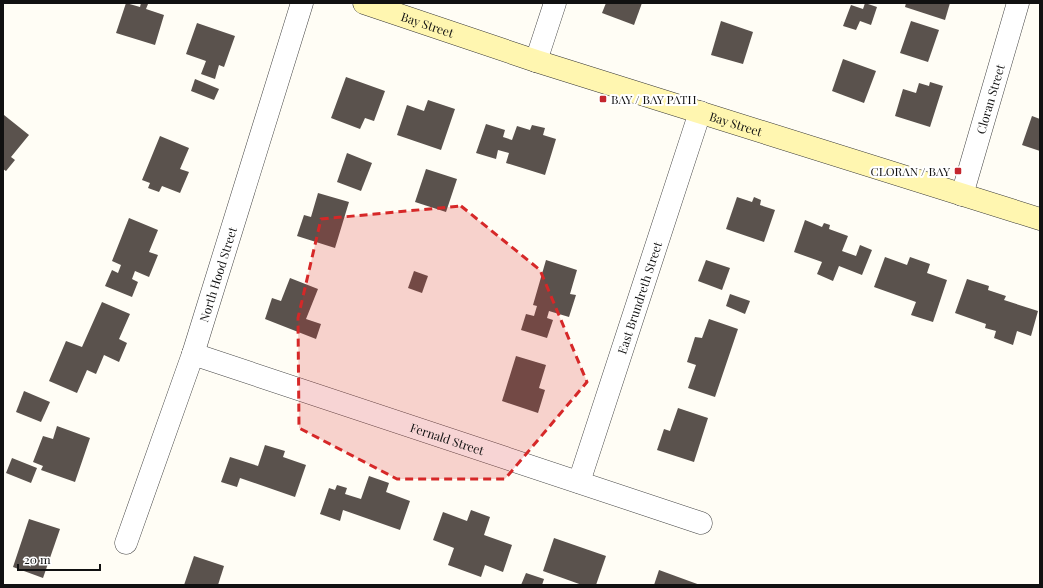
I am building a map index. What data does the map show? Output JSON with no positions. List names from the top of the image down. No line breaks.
{"streets":{"main road":["Bay Street"],"street":["Cloran Street","North Hood Street","East Brundreth Street","Fernald Street"]},"crossings":[["Bay Street","Cloran Street"],["Bay Street","East Brundreth Street"],["North Hood Street","Fernald Street"],["East Brundreth Street","Fernald Street"]],"places":{"transit":["BAY / BAY PATH","CLORAN / BAY"]},"scale_bar":"20 m"}
